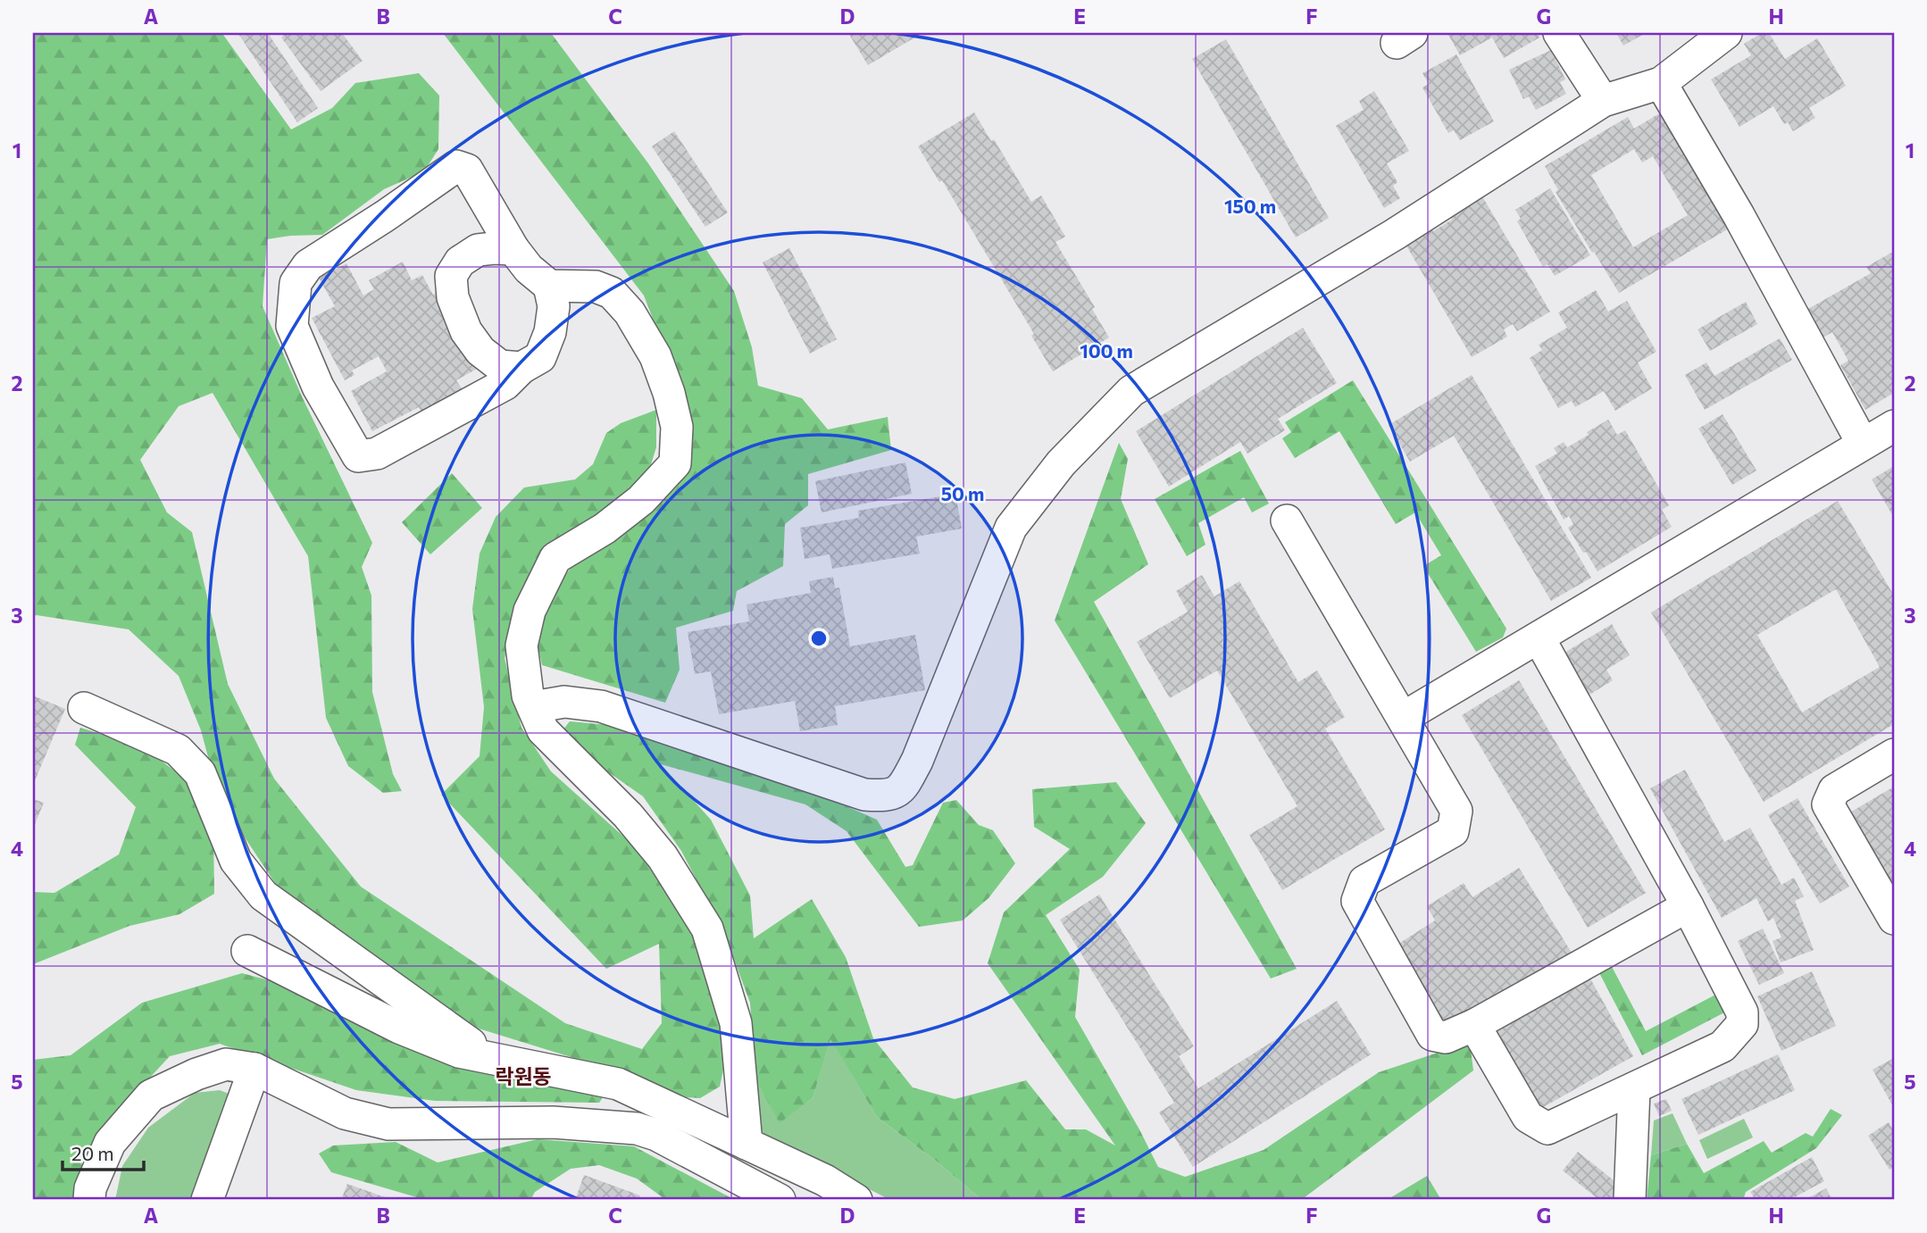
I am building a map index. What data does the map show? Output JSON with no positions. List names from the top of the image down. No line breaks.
{"districts":["락원동"],"scale_bar":"20 m","grid":{"columns":["A","B","C","D","E","F","G","H"],"rows":["1","2","3","4","5"]},"rings":["150 m","100 m","50 m"]}
